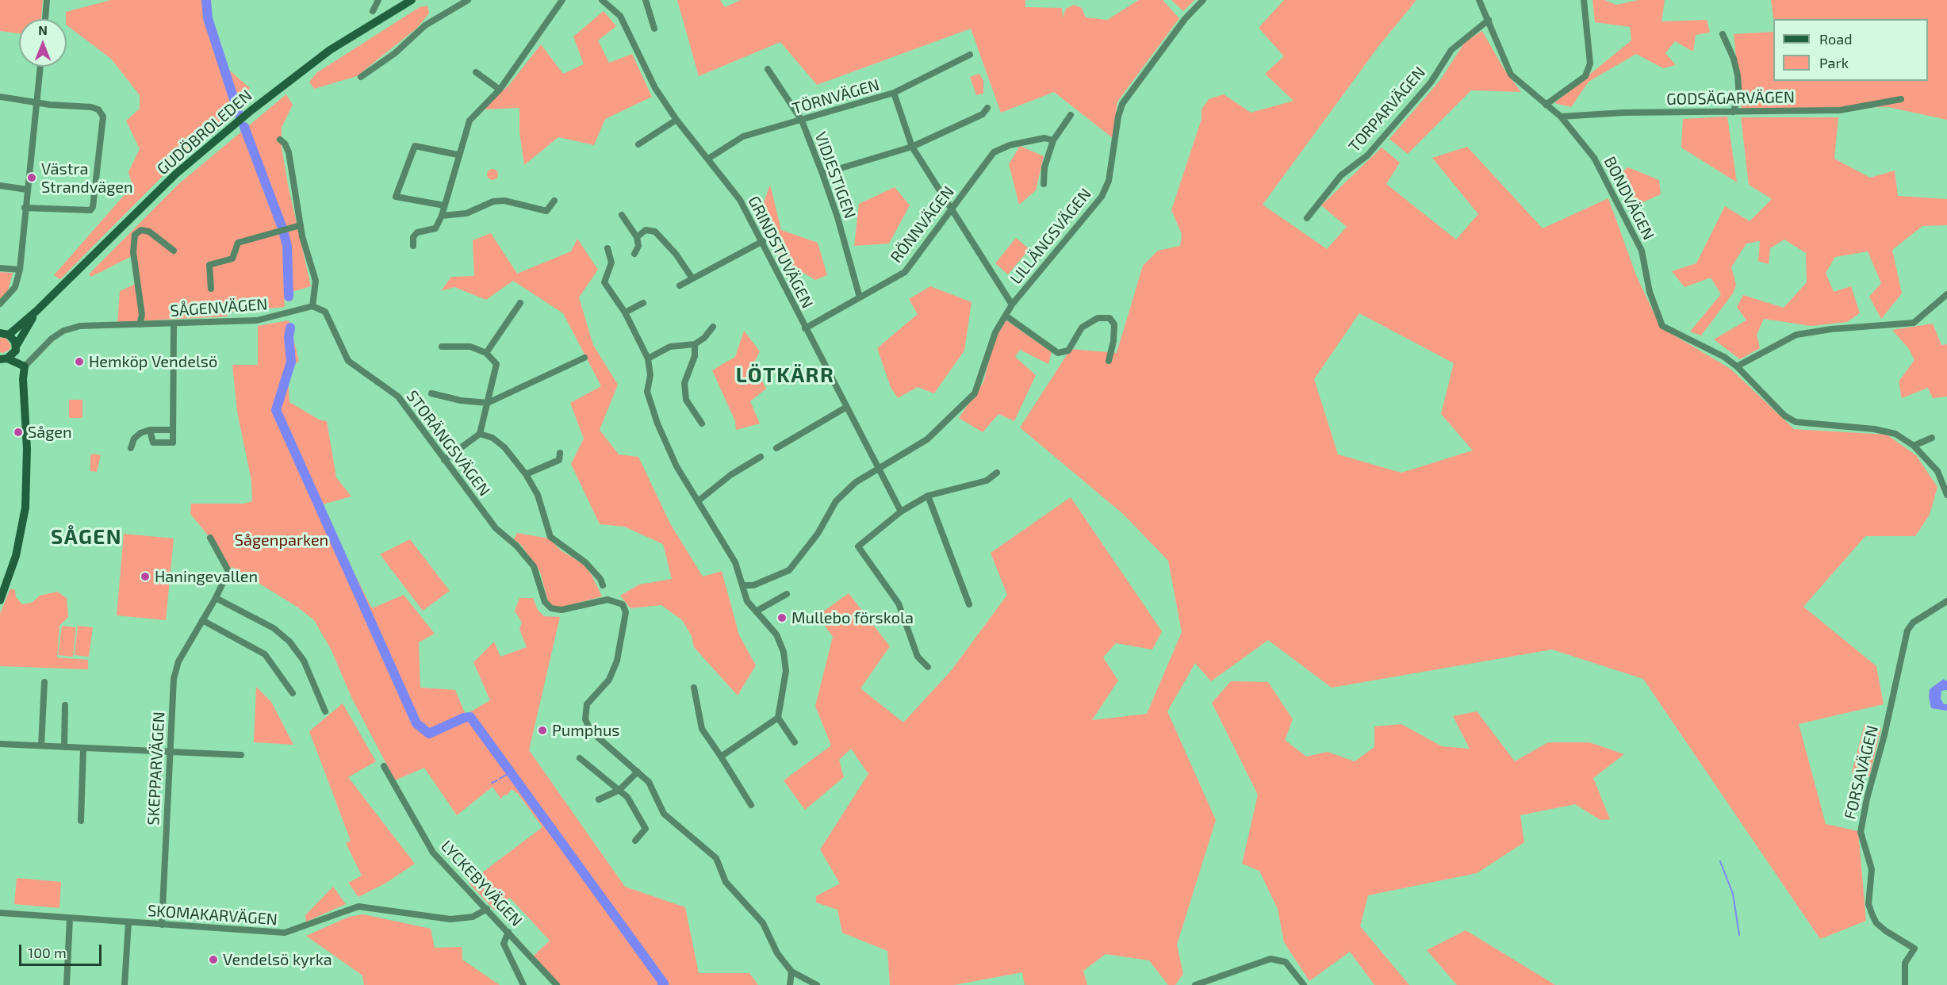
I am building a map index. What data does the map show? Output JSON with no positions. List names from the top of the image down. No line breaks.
{"streets":{"main road":["GUDÖBROLEDEN"],"street":["TÖRNVÄGEN","GODSÄGARVÄGEN","TORPARVÄGEN","VIDJESTIGEN","BONDVÄGEN","RÖNNVÄGEN","LILLÄNGSVÄGEN","GRINDSTUVÄGEN","SÅGENVÄGEN","STORÄNGSVÄGEN","SKEPPARVÄGEN","FORSAVÄGEN","LYCKEBYVÄGEN","SKOMAKARVÄGEN"]},"crossings":[["TÖRNVÄGEN","VIDJESTIGEN"],["TÖRNVÄGEN","GRINDSTUVÄGEN"],["GODSÄGARVÄGEN","BONDVÄGEN"],["TORPARVÄGEN","BONDVÄGEN"],["VIDJESTIGEN","RÖNNVÄGEN"],["RÖNNVÄGEN","GRINDSTUVÄGEN"],["LILLÄNGSVÄGEN","GRINDSTUVÄGEN"],["SÅGENVÄGEN","STORÄNGSVÄGEN"],["SKEPPARVÄGEN","SKOMAKARVÄGEN"],["LYCKEBYVÄGEN","SKOMAKARVÄGEN"]],"districts":["LÖTKÄRR","SÅGEN"],"parks":["Sågenparken"],"places":["Västra Strandvägen","Hemköp Vendelsö","Sågen","Haningevallen","Mullebo förskola","Pumphus","Vendelsö kyrka"],"legend":["Road","Park"],"scale_bar":"100 m","north":"top"}
